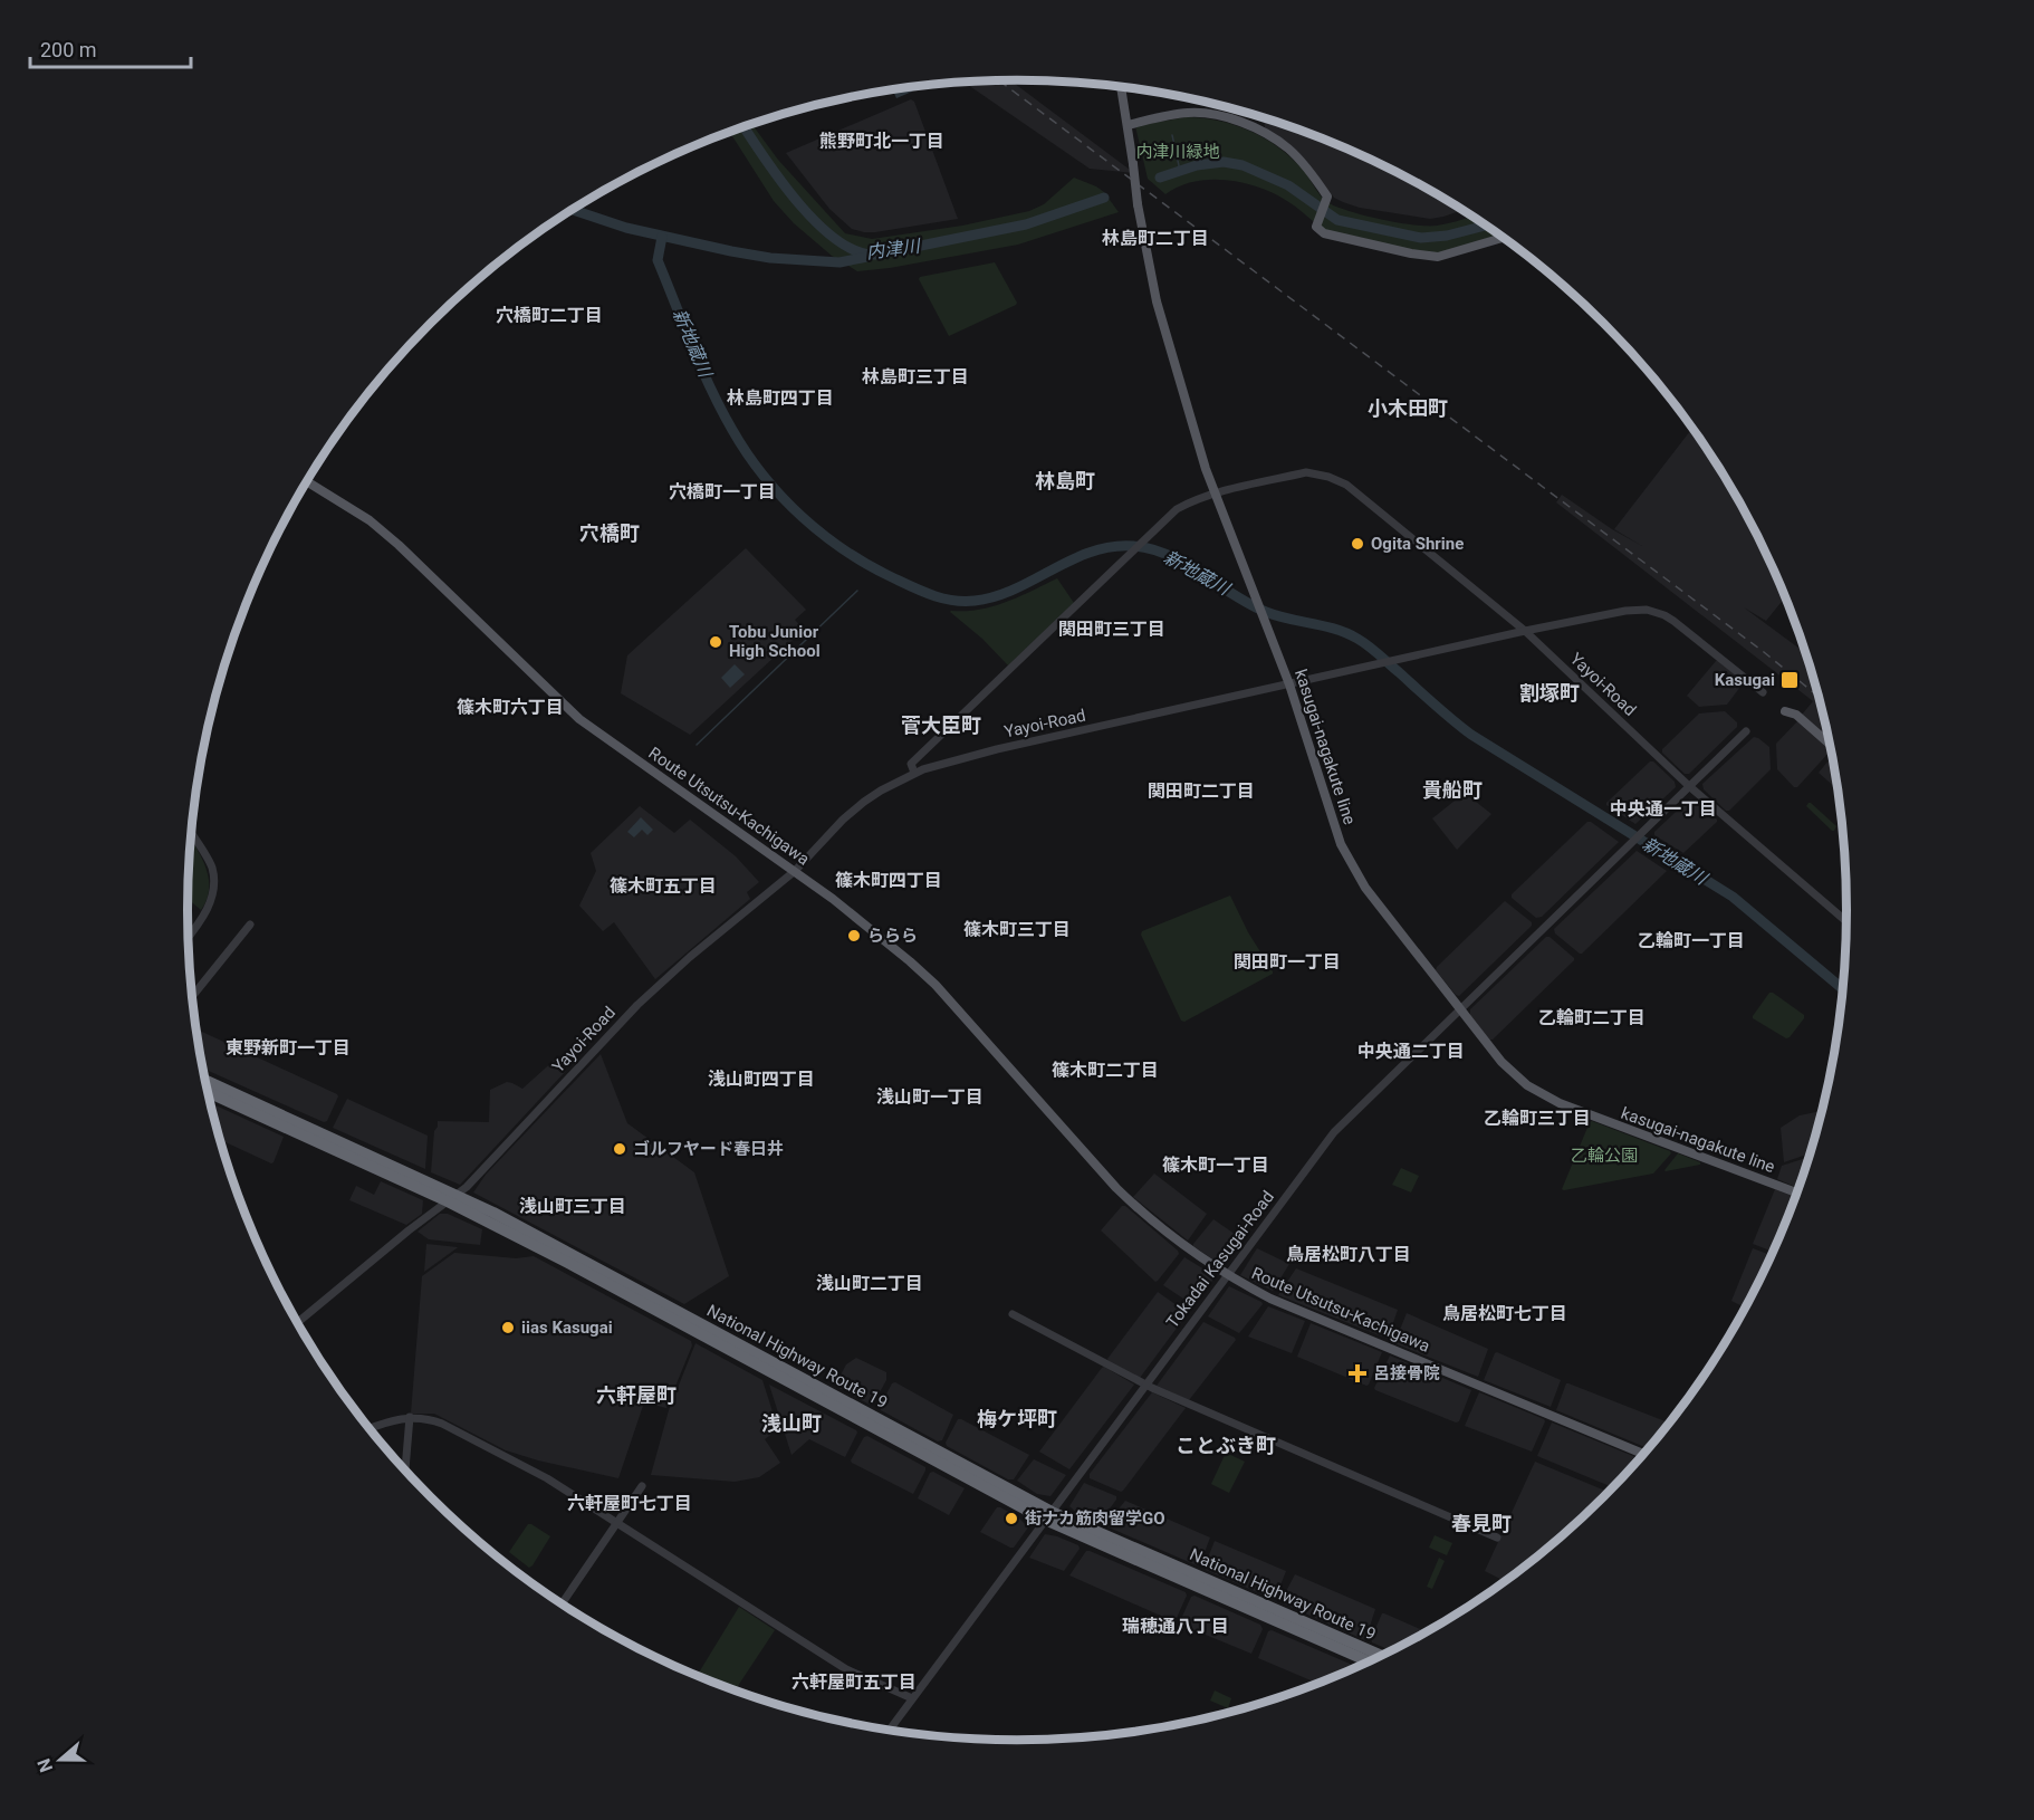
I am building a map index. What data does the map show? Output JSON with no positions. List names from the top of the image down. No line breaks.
{"streets":{"highway":["National Highway Route 19"],"main road":["kasugai-nagakute line","Route Utsutsu-Kachigawa"],"street":["Yayoi-Road","Tokadai Kasugai-Road"]},"crossings":[["Yayoi-Road","kasugai-nagakute line"],["Yayoi-Road","Route Utsutsu-Kachigawa"],["Yayoi-Road","Tokadai Kasugai-Road"],["Yayoi-Road","National Highway Route 19"],["kasugai-nagakute line","Tokadai Kasugai-Road"],["Route Utsutsu-Kachigawa","Tokadai Kasugai-Road"],["Tokadai Kasugai-Road","National Highway Route 19"]],"districts":["熊野町北一丁目","林島町二丁目","穴橋町二丁目","林島町三丁目","林島町四丁目","小木田町","林島町","穴橋町一丁目","穴橋町","関田町三丁目","割塚町","篠木町六丁目","菅大臣町","貴船町","関田町二丁目","中央通一丁目","篠木町四丁目","篠木町五丁目","篠木町三丁目","乙輪町一丁目","関田町一丁目","乙輪町二丁目","東野新町一丁目","中央通二丁目","篠木町二丁目","浅山町四丁目","浅山町一丁目","乙輪町三丁目","篠木町一丁目","浅山町三丁目","鳥居松町八丁目","浅山町二丁目","鳥居松町七丁目","六軒屋町","梅ケ坪町","浅山町","ことぶき町","六軒屋町七丁目","春見町","瑞穂通八丁目","六軒屋町五丁目"],"water":["内津川","新地蔵川"],"parks":["内津川緑地","乙輪公園"],"places":{"other":["Ogita Shrine","Tobu Junior High School","ららら","ゴルフヤード春日井","iias Kasugai","街ナカ筋肉留学GO"],"transit":["Kasugai"],"health":["呂接骨院"]},"scale_bar":"200 m","north":"left"}
